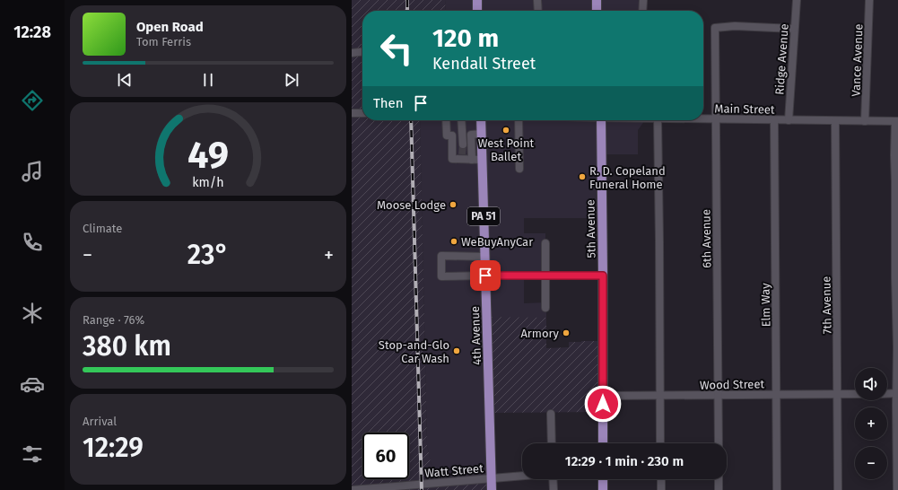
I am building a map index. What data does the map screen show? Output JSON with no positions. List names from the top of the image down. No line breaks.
{"streets":{"main road":["PA 51","5th Avenue","4th Avenue"],"street":["Ridge Avenue","Vance Avenue","Main Street","6th Avenue","Elm Way","7th Avenue","Wood Street","Watt Street"]},"crossings":[["Ridge Avenue","Main Street"],["Ridge Avenue","6th Avenue"],["Vance Avenue","Main Street"],["Main Street","6th Avenue"],["Main Street","Elm Way"],["Main Street","7th Avenue"],["5th Avenue","Wood Street"],["6th Avenue","Wood Street"],["Elm Way","Wood Street"],["7th Avenue","Wood Street"],["4th Avenue","Watt Street"]],"places":["West Point Ballet","R. D. Copeland Funeral Home","Moose Lodge","WeBuyAnyCar","Armory","Stop-and-Glo Car Wash"],"page":{"tabs":"12:28","turn":["120 m","Kendall Street"],"song":["Open Road","Tom Ferris"],"then":"Then","tile":["Climate",["Range · 76%","380 km"],["Arrival","12:29"]],"heat":["−","23°","+"],"map_buttons":["+","−"],"limit":"60","trip":"12:29 · 1 min · 230 m","gauge":["49","km/h"]}}
